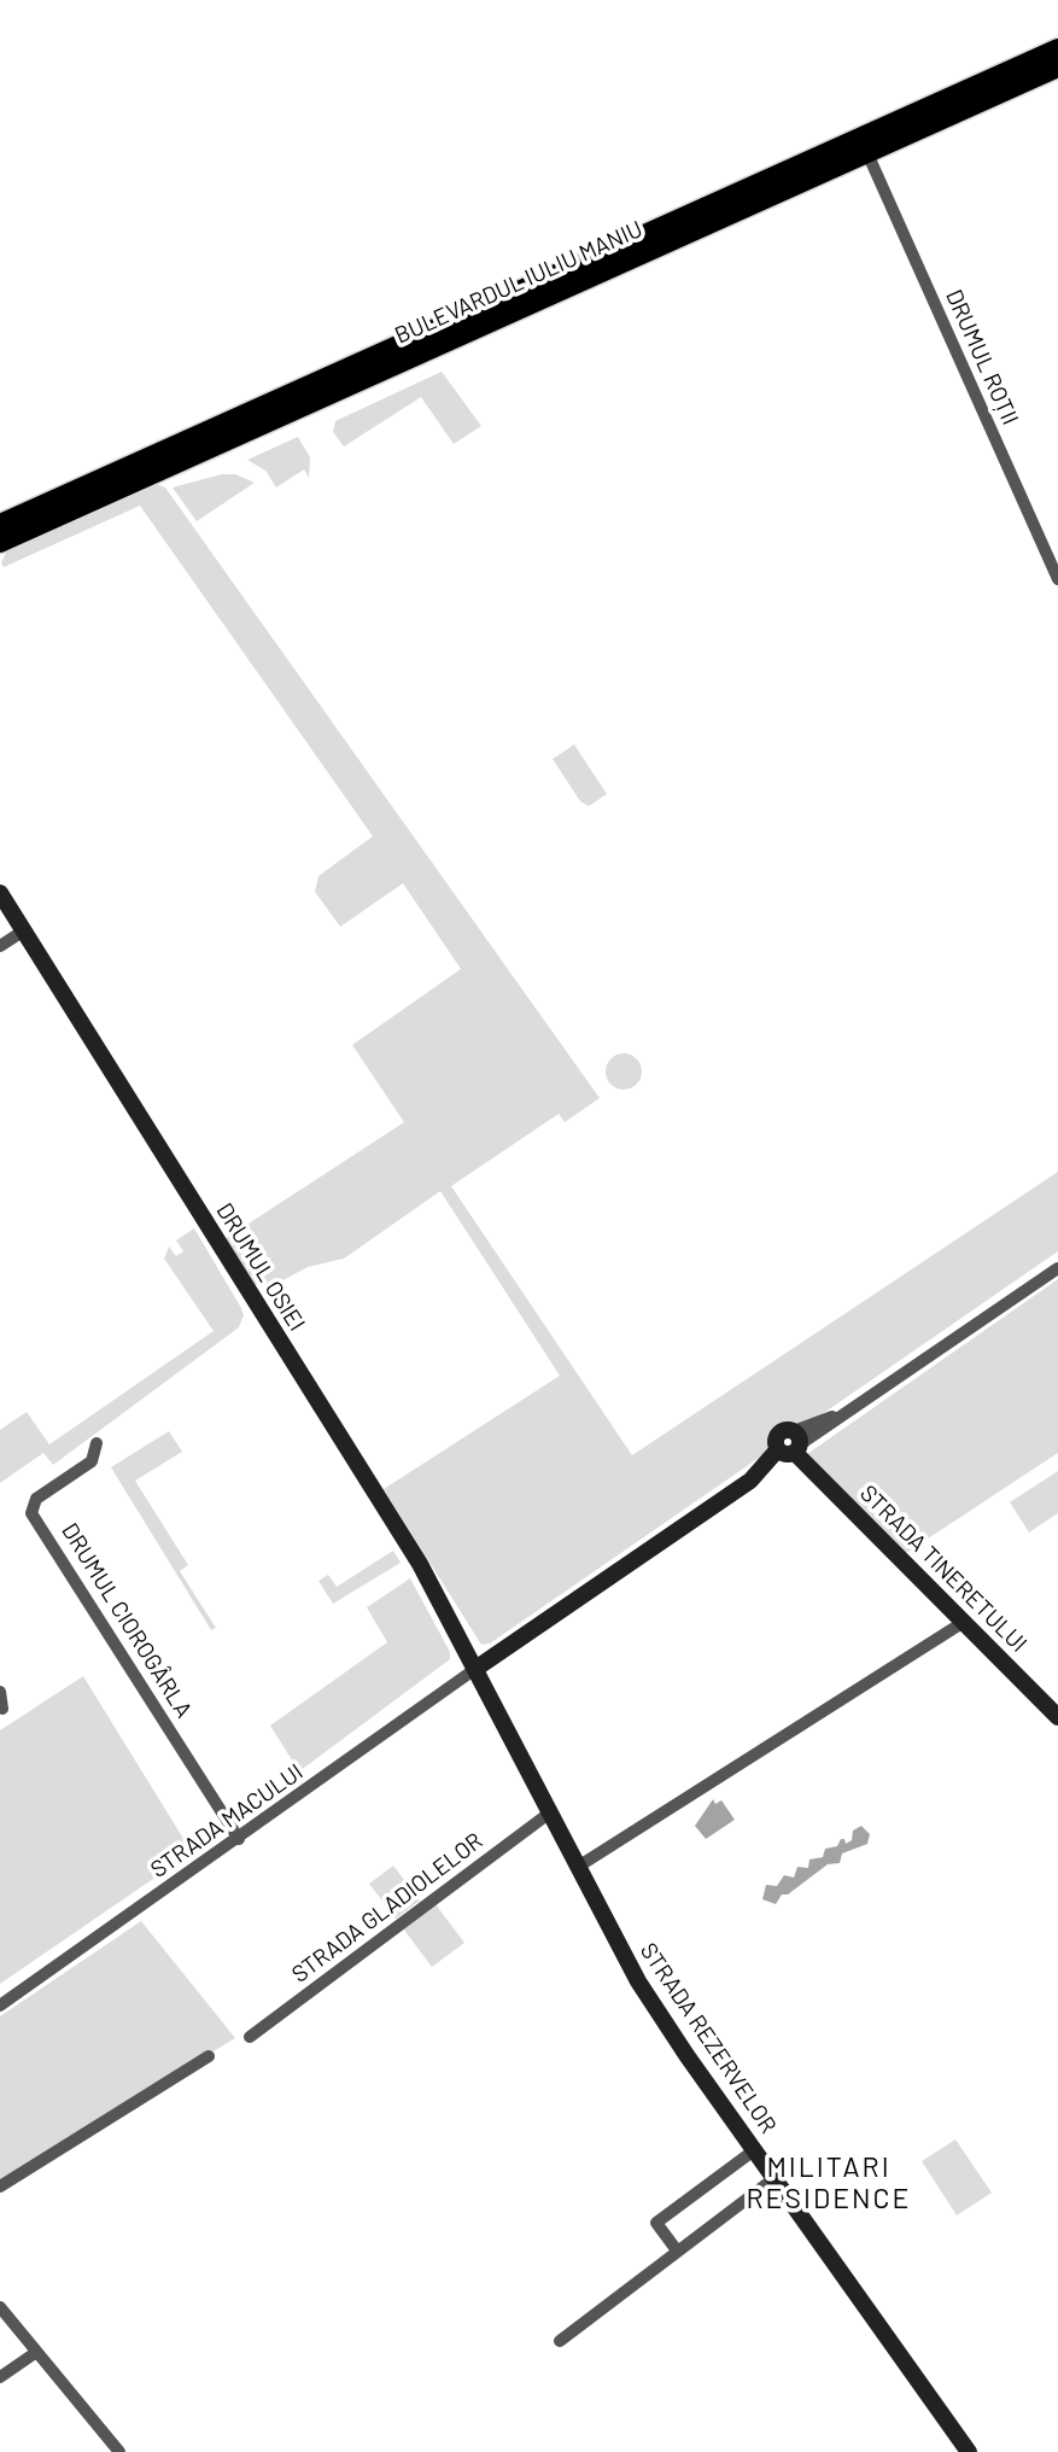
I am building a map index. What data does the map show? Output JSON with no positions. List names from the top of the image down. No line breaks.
{"streets":{"main road":["BULEVARDUL IULIU MANIU"],"street":["DRUMUL ROȚII","DRUMUL OSIEI","STRADA TINERETULUI","DRUMUL CIOROGÂRLA","STRADA MACULUI","STRADA GLADIOLELOR","STRADA REZERVELOR"]},"crossings":[["BULEVARDUL IULIU MANIU","DRUMUL ROȚII"],["DRUMUL OSIEI","STRADA MACULUI"],["DRUMUL OSIEI","STRADA REZERVELOR"],["DRUMUL CIOROGÂRLA","STRADA MACULUI"],["STRADA MACULUI","STRADA REZERVELOR"],["STRADA GLADIOLELOR","STRADA REZERVELOR"]],"districts":["MILITARI RESIDENCE"]}
